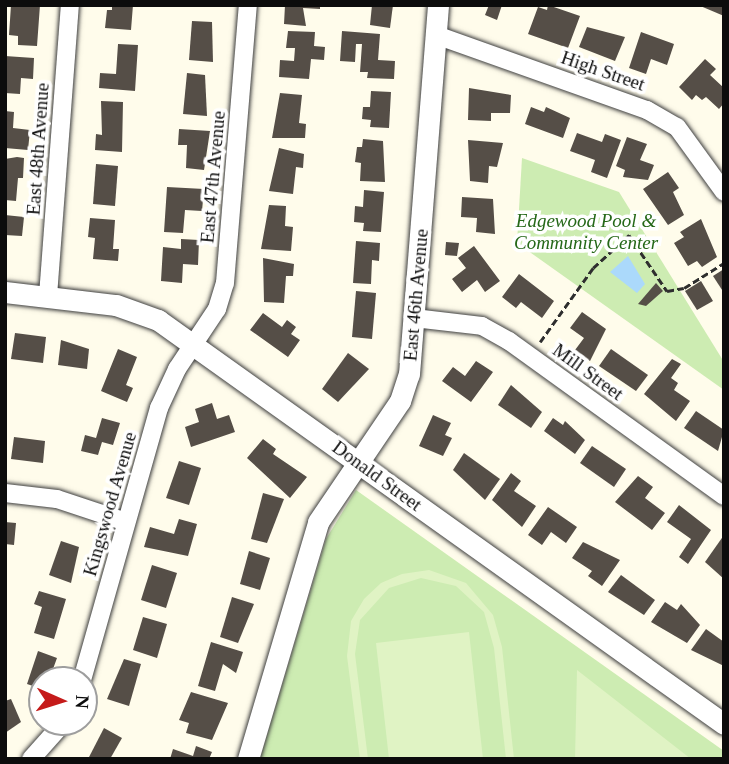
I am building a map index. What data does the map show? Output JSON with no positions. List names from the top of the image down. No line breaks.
{"streets":{"street":["High Street","East 48th Avenue","East 47th Avenue","East 46th Avenue","Mill Street","Donald Street","Kingswood Avenue"]},"crossings":[["High Street","East 46th Avenue"],["East 48th Avenue","Donald Street"],["East 47th Avenue","Donald Street"],["East 47th Avenue","Kingswood Avenue"],["East 46th Avenue","Mill Street"],["East 46th Avenue","Donald Street"],["Donald Street","Kingswood Avenue"]],"parks":["Edgewood Pool & Community Center"],"north":"right"}
